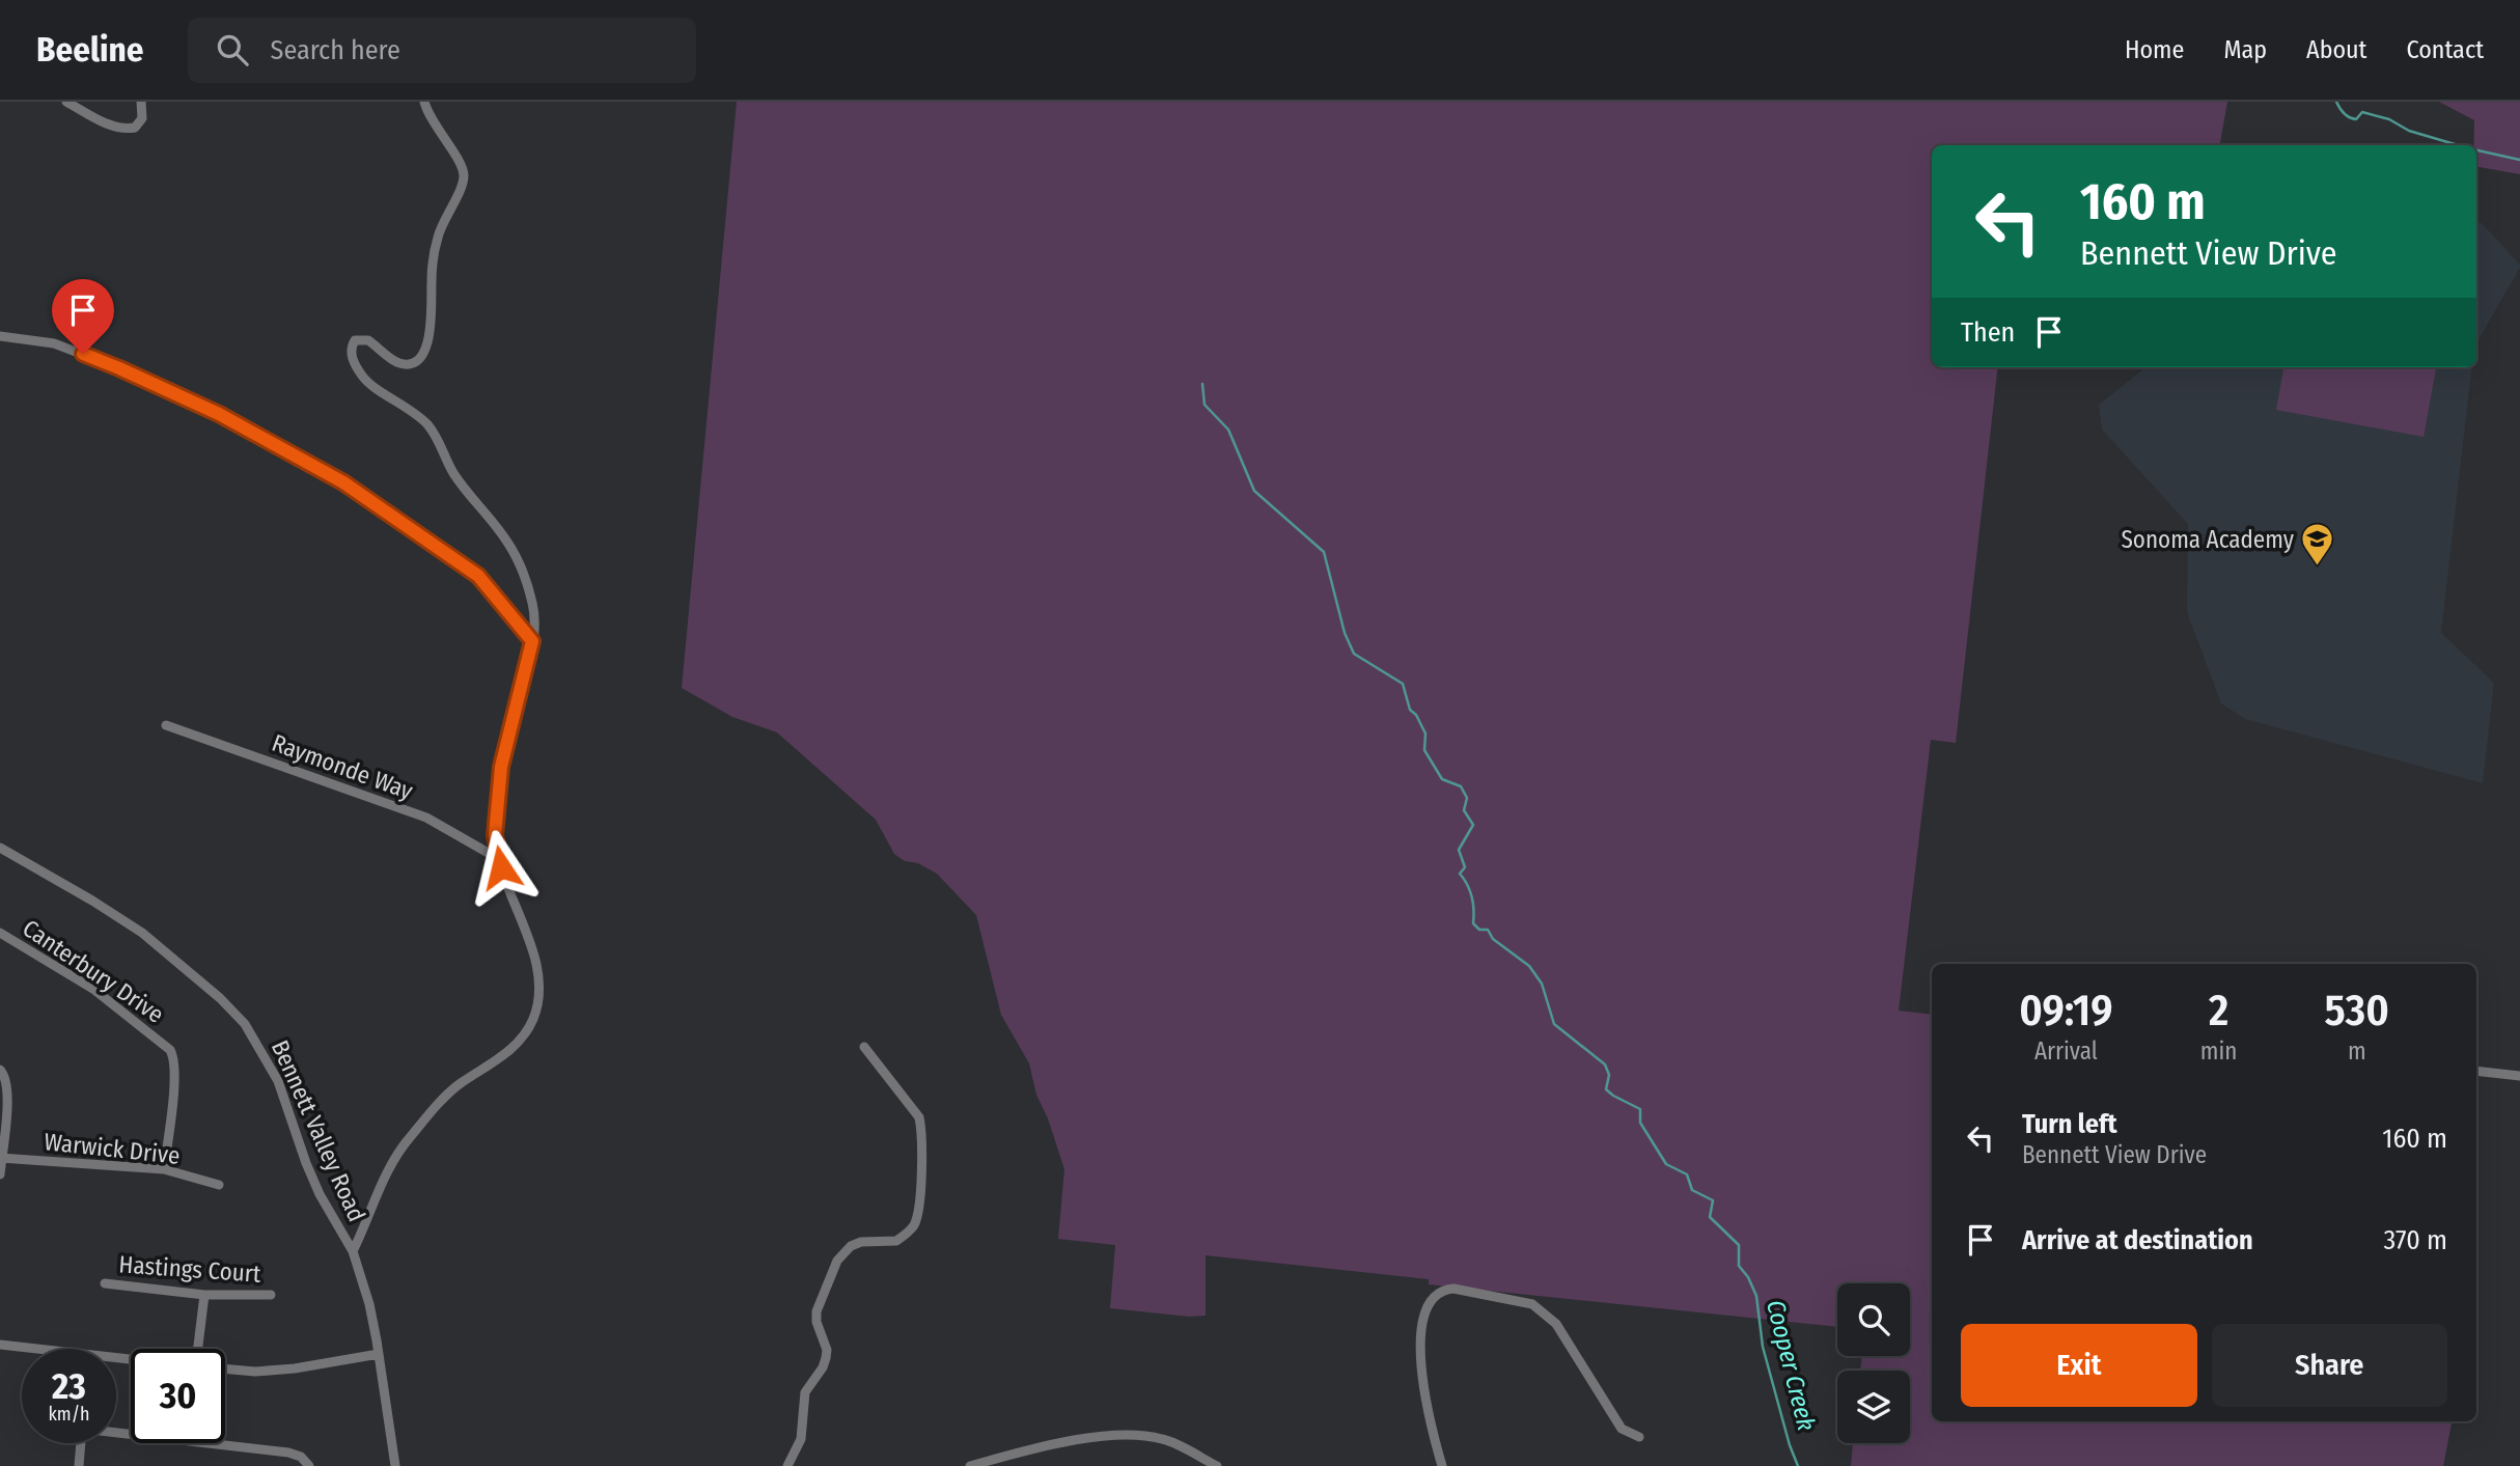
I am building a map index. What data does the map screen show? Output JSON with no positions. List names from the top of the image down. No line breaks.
{"streets":{"street":["Raymonde Way","Canterbury Drive","Bennett Valley Road","Warwick Drive","Hastings Court"]},"crossings":[["Canterbury Drive","Warwick Drive"]],"water":["Cooper Creek"],"places":{"school or university":["Sonoma Academy"]},"page":{"header":"Beeline","search":"Search here","nav":["Home","Map","About","Contact"],"turn":["160 m","Bennett View Drive"],"then":"Then","eta":["09:19","Arrival","2","min","530","m"],"list":[{"name":"Turn left","note":"Bennett View Drive","value":"160 m"},{"name":"Arrive at destination","value":"370 m"}],"buttons":["Exit","Share"],"speed":"23 km/h","limit":"30"}}
